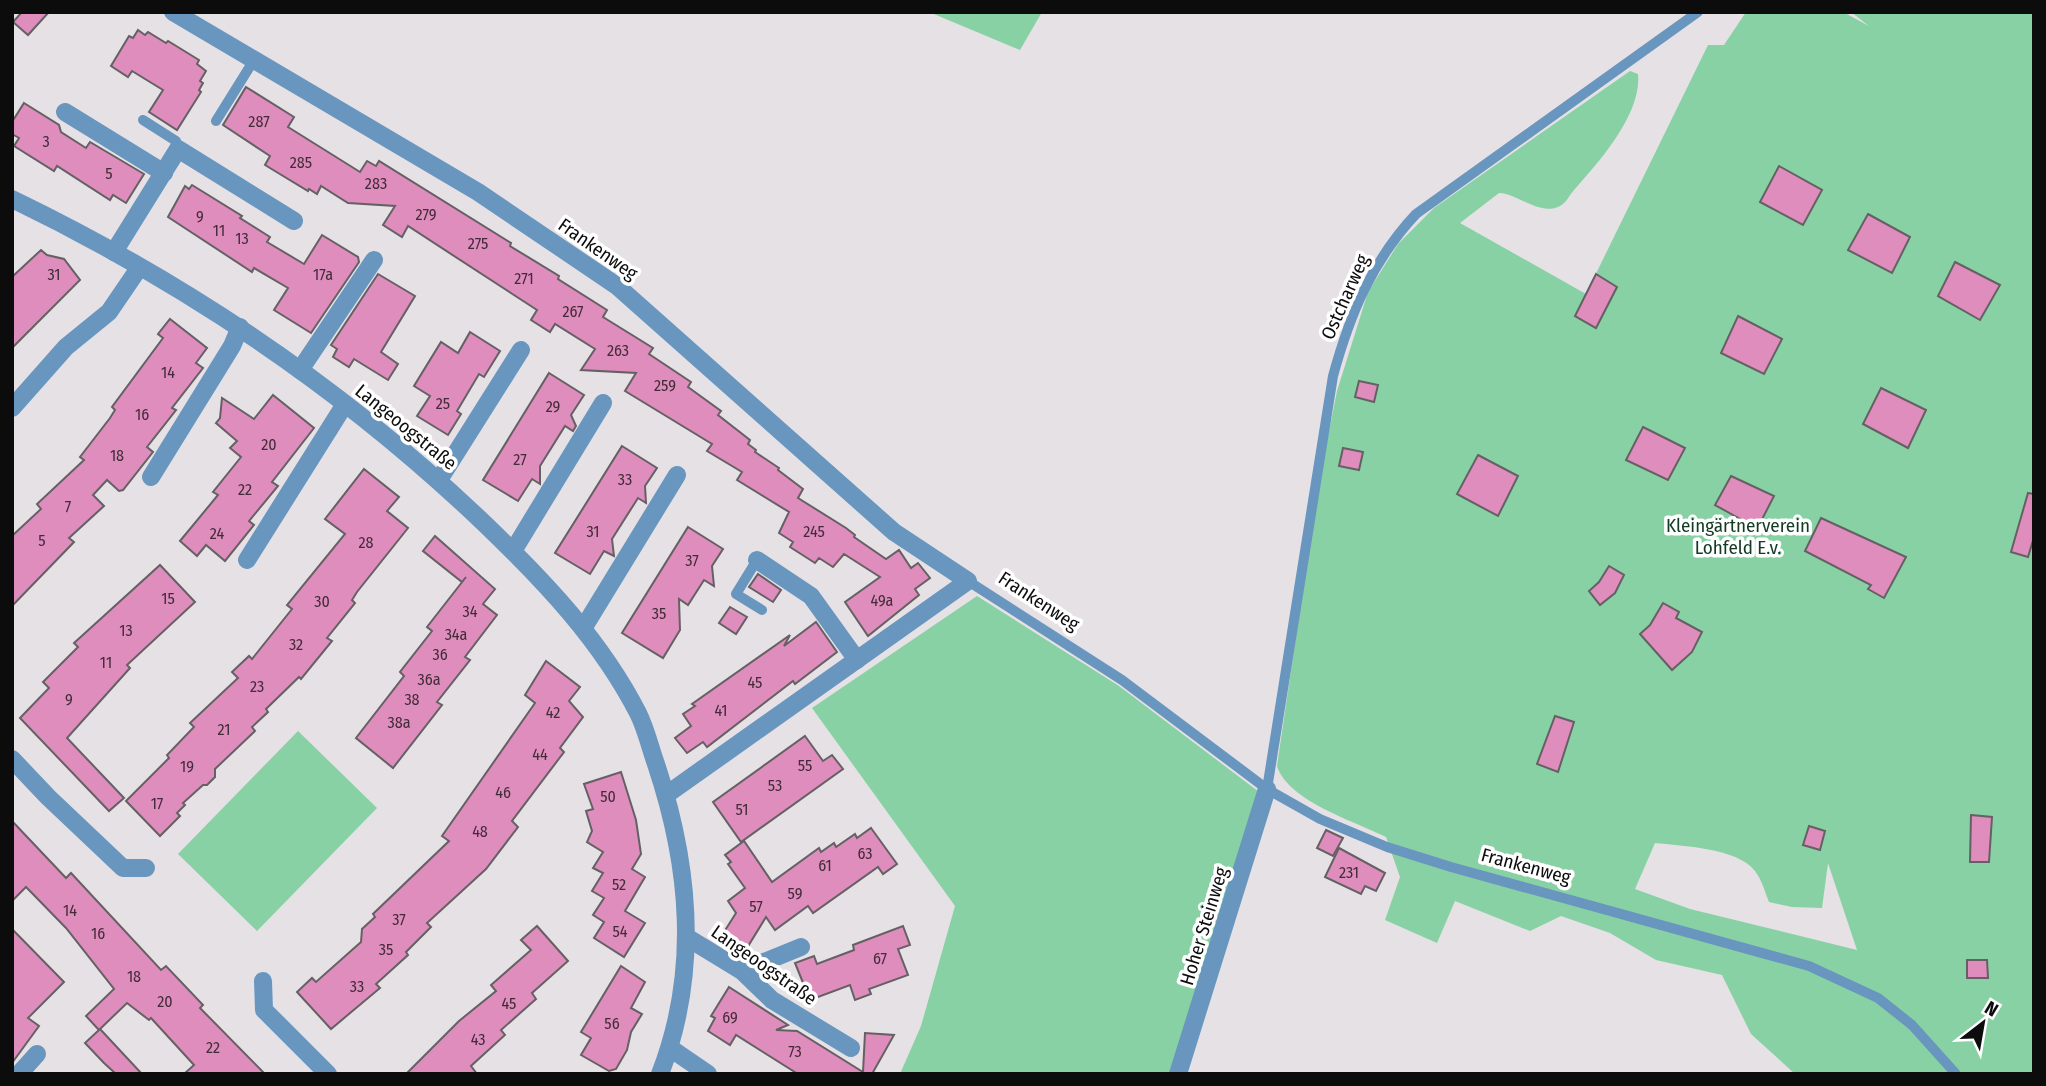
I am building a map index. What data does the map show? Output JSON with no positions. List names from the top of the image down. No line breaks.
{"streets":{"street":["Frankenweg","Langeoogstraße","Hoher Steinweg"],"lane":["Ostcharweg"]},"crossings":[["Frankenweg","Ostcharweg"],["Frankenweg","Hoher Steinweg"],["Ostcharweg","Hoher Steinweg"]],"parks":["Kleingärtnerverein Lohfeld E.v."],"house_numbers":["287","3","285","5","283","279","9","11","13","275","31","17a","271","267","263","14","259","25","29","16","20","18","27","33","22","7","31","245","24","5","28","37","15","49a","30","34","35","13","34a","32","36","11","36a","45","23","9","38","41","42","38a","21","44","55","19","53","46","50","17","51","48","63","61","231","52","59","57","14","37","54","16","35","67","18","33","20","45","69","56","43","22","73"],"north":"top right"}
